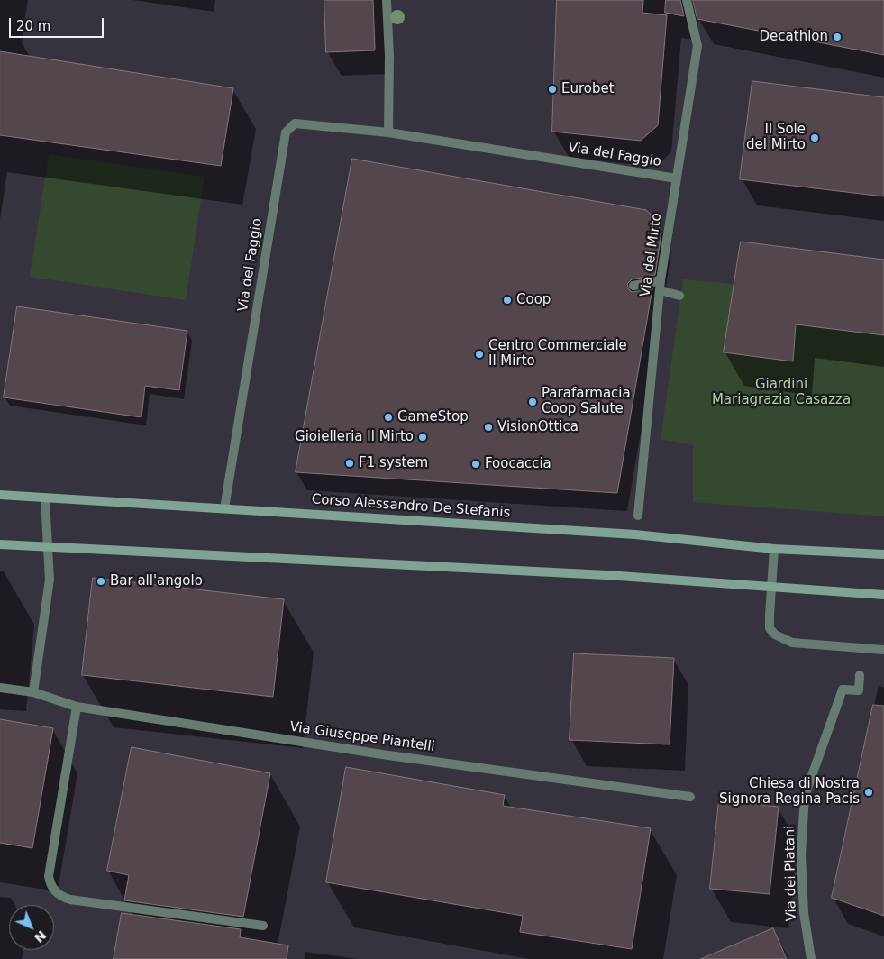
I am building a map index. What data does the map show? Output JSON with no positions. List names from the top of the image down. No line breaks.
{"streets":{"main road":["Corso Alessandro De Stefanis"],"street":["Via del Faggio","Via del Mirto","Via Giuseppe Piantelli","Via dei Platani"]},"crossings":[["Via del Faggio","Via del Mirto"],["Via del Faggio","Corso Alessandro De Stefanis"]],"parks":["Giardini Mariagrazia Casazza"],"places":["Decathlon","Eurobet","Il Sole del Mirto","Coop","Centro Commerciale Il Mirto","Parafarmacia Coop Salute","GameStop","VisionOttica","Gioielleria Il Mirto","F1 system","Foocaccia","Bar all'angolo","Chiesa di Nostra Signora Regina Pacis"],"scale_bar":"20 m","north":"bottom right"}
